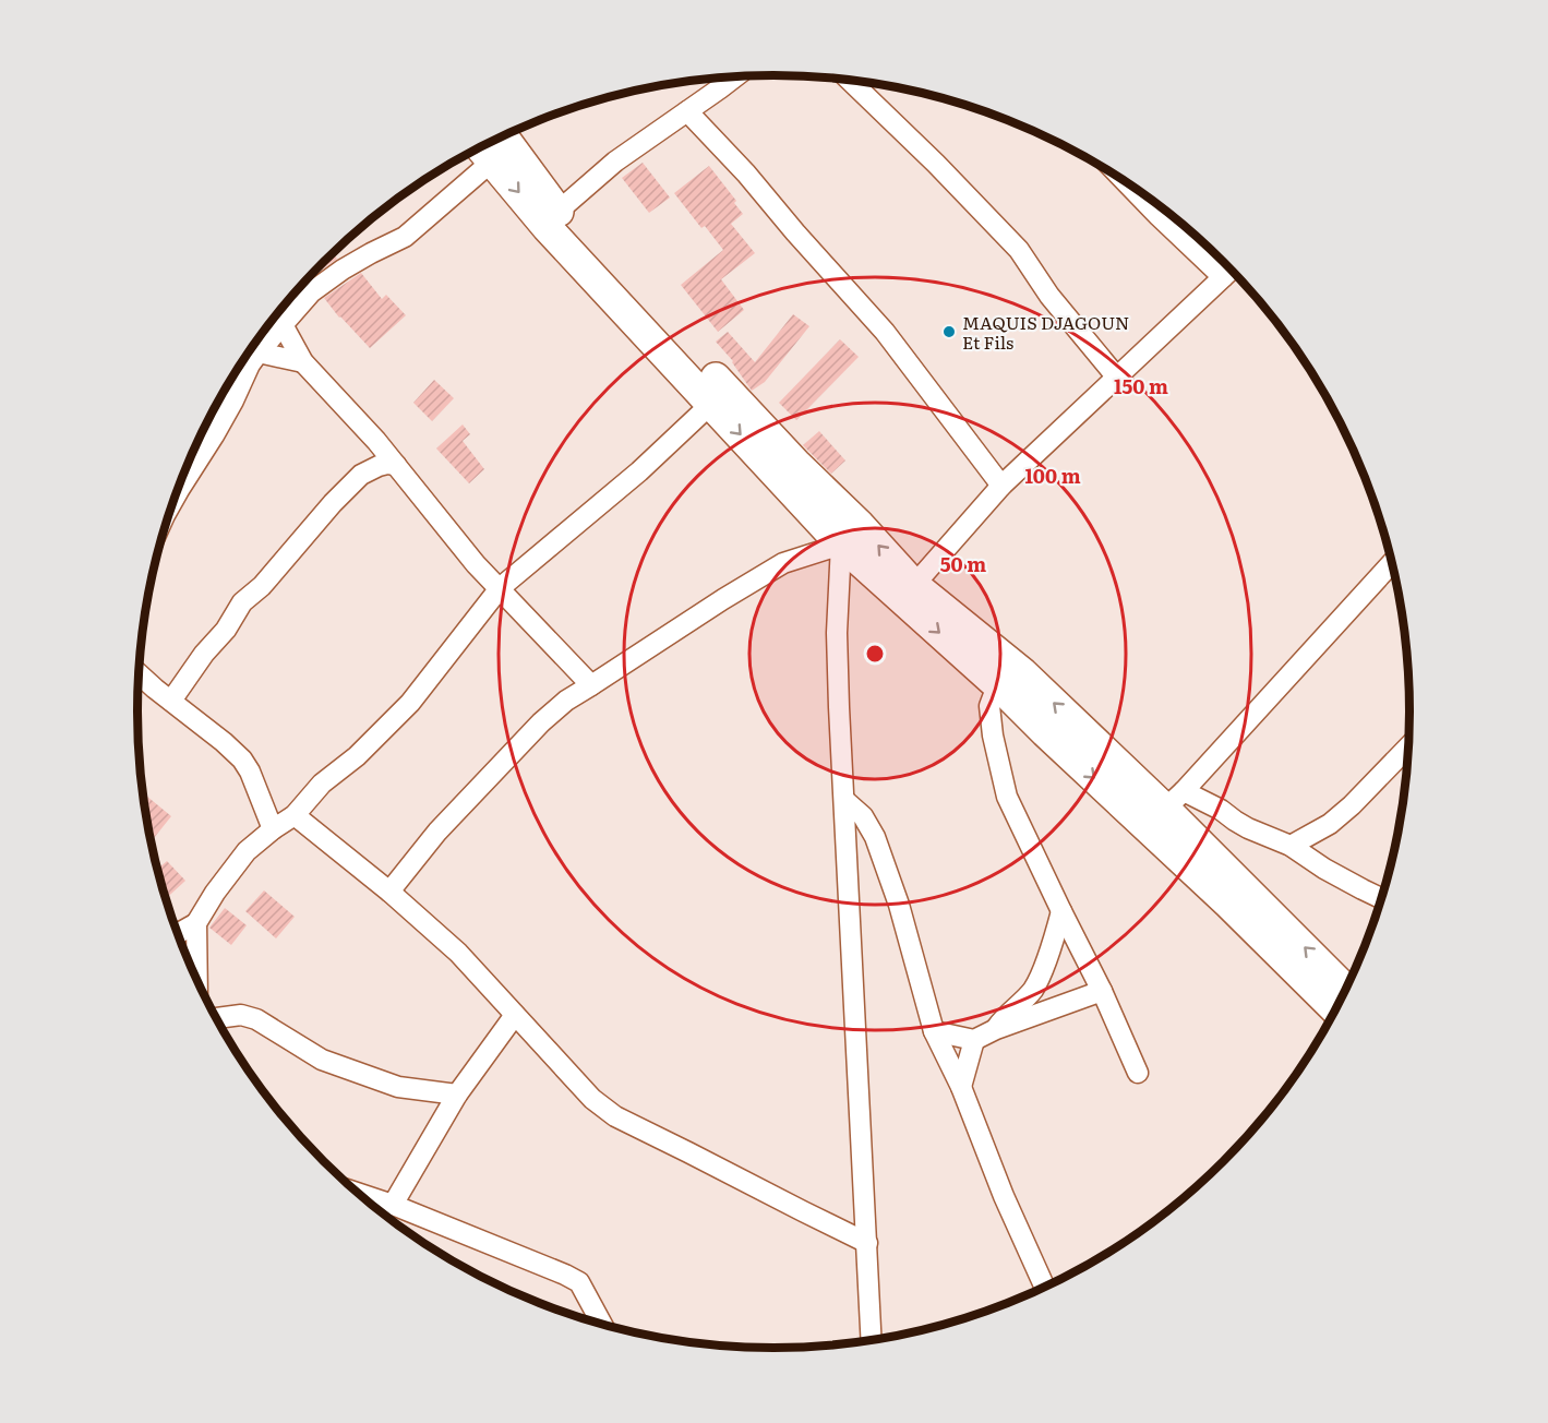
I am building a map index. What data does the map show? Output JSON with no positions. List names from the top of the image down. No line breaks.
{"places":["MAQUIS DJAGOUN Et Fils"],"rings":["150 m","100 m","50 m"]}
